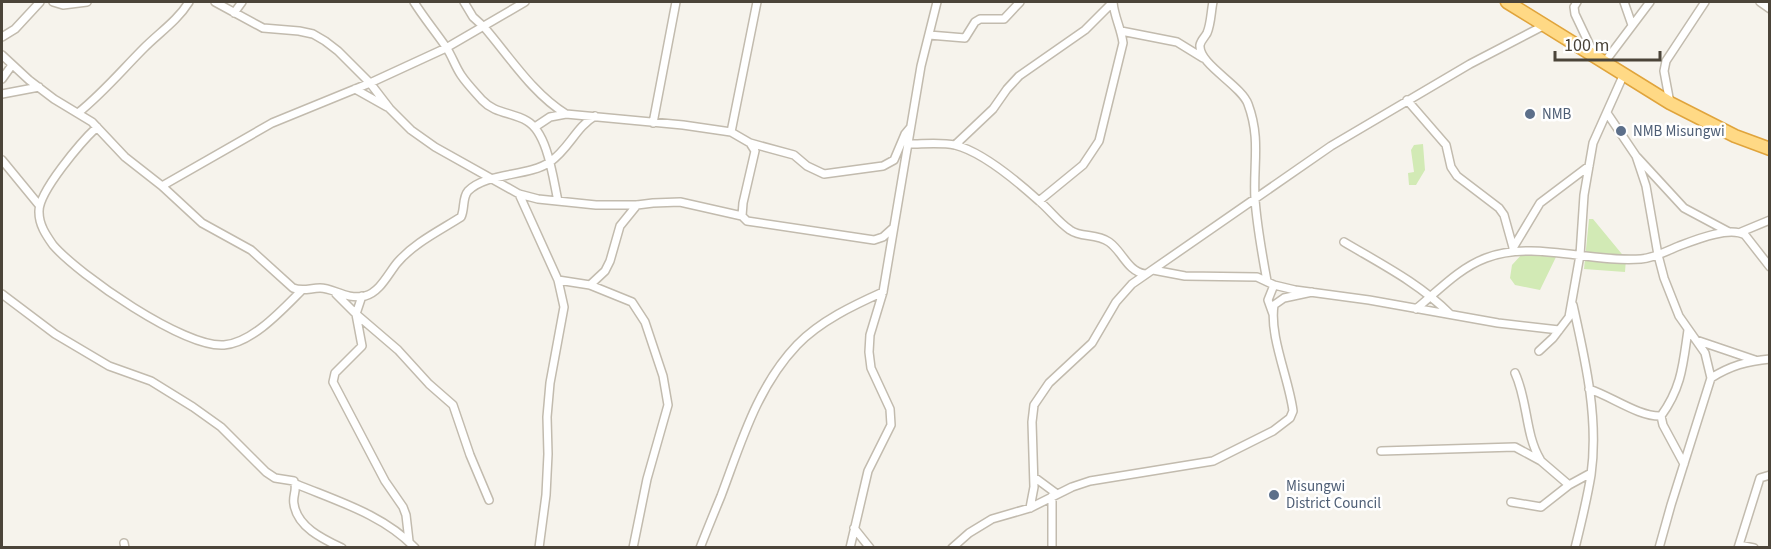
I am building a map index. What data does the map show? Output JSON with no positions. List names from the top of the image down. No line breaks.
{"places":["NMB","NMB Misungwi","Misungwi District Council"],"scale_bar":"100 m"}
